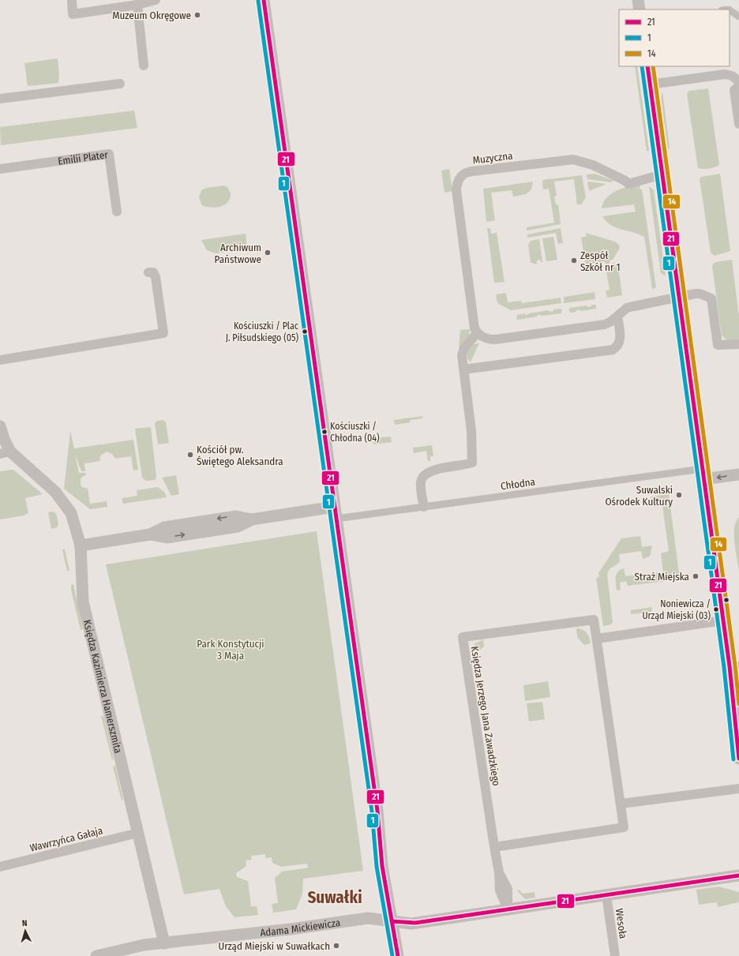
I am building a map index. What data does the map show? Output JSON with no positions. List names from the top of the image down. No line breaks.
{"streets":{"street":["Muzyczna","Emilii Plater","Chłodna","Księdza Kazimierza Hamerszmita","Księdza Jerzego Jana Zawadzkiego","Wawrzyńca Gałaja","Wesoła","Adama Mickiewicza"]},"crossings":[["Księdza Kazimierza Hamerszmita","Wawrzyńca Gałaja"],["Księdza Kazimierza Hamerszmita","Adama Mickiewicza"],["Księdza Jerzego Jana Zawadzkiego","Adama Mickiewicza"],["Wesoła","Adama Mickiewicza"]],"districts":["Suwałki"],"parks":["Park Konstytucji 3 Maja"],"places":["Muzeum Okręgowe","Archiwum Państwowe","Zespół Szkół nr 1","Kościuszki / Plac J. Piłsudskiego (05)","Kościuszki / Chłodna (04)","Kościół pw. Świętego Aleksandra","Suwalski Ośrodek Kultury","Straż Miejska","Noniewicza / Urząd Miejski (03)","Urząd Miejski w Suwałkach"],"lines":["transit line 21","transit line 1","transit line 14"],"legend":["21","1","14"],"north":"top"}
